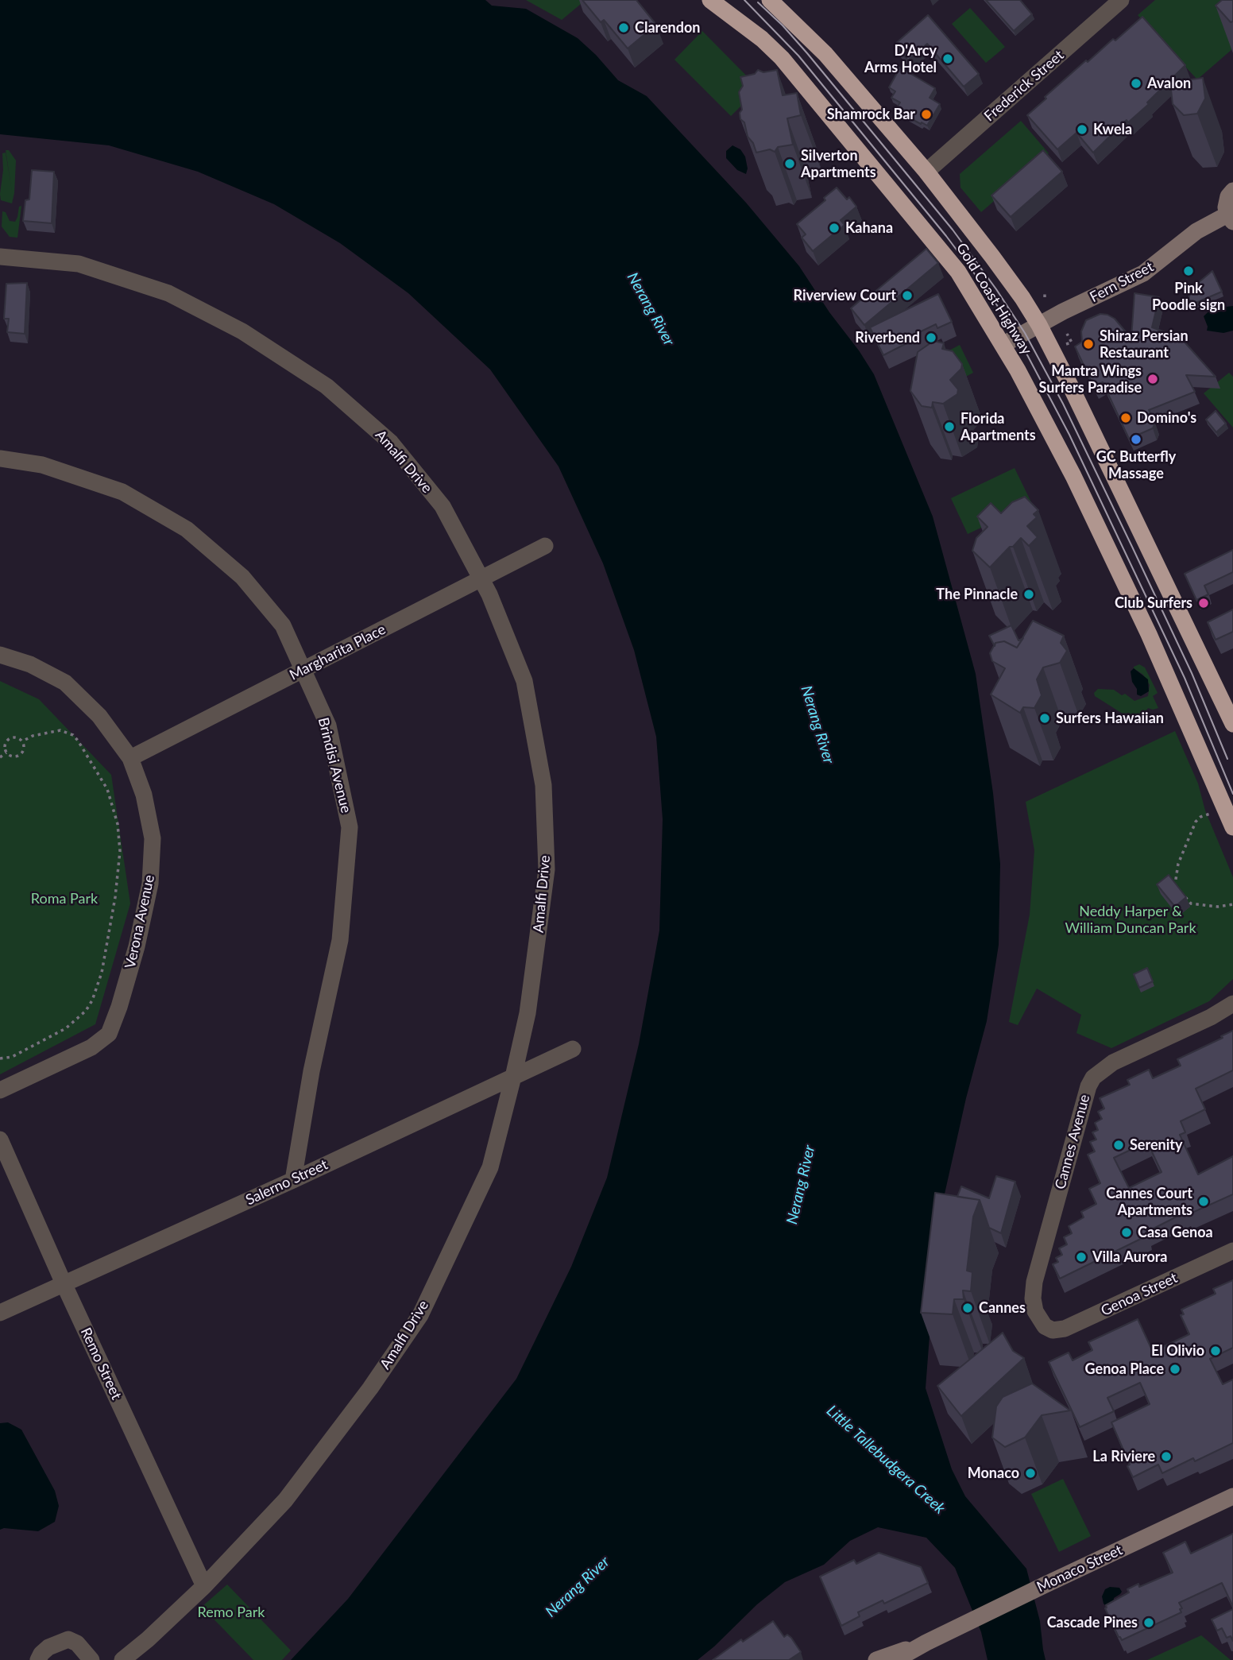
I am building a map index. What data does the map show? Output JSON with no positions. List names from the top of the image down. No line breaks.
{"streets":{"highway":["Gold Coast Highway"],"street":["Frederick Street","Fern Street","Amalfi Drive","Margharita Place","Brindisi Avenue","Verona Avenue","Cannes Avenue","Salerno Street","Genoa Street","Remo Street","Monaco Street"]},"crossings":[["Frederick Street","Gold Coast Highway"],["Fern Street","Gold Coast Highway"],["Amalfi Drive","Margharita Place"],["Amalfi Drive","Salerno Street"],["Amalfi Drive","Remo Street"],["Margharita Place","Brindisi Avenue"],["Margharita Place","Verona Avenue"],["Brindisi Avenue","Salerno Street"],["Cannes Avenue","Genoa Street"],["Salerno Street","Remo Street"]],"water":["Nerang River","Little Tallebudgera Creek"],"parks":["Roma Park","Neddy Harper & William Duncan Park","Remo Park"],"places":["Clarendon","D'Arcy Arms Hotel","Avalon","Shamrock Bar","Kwela","Silverton Apartments","Kahana","Pink Poodle sign","Riverview Court","Riverbend","Shiraz Persian Restaurant","Mantra Wings Surfers Paradise","Domino's","Florida Apartments","GC Butterfly Massage","The Pinnacle","Club Surfers","Surfers Hawaiian","Serenity","Cannes Court Apartments","Casa Genoa","Villa Aurora","Cannes","El Olivio","Genoa Place","La Riviere","Monaco","Cascade Pines"]}
